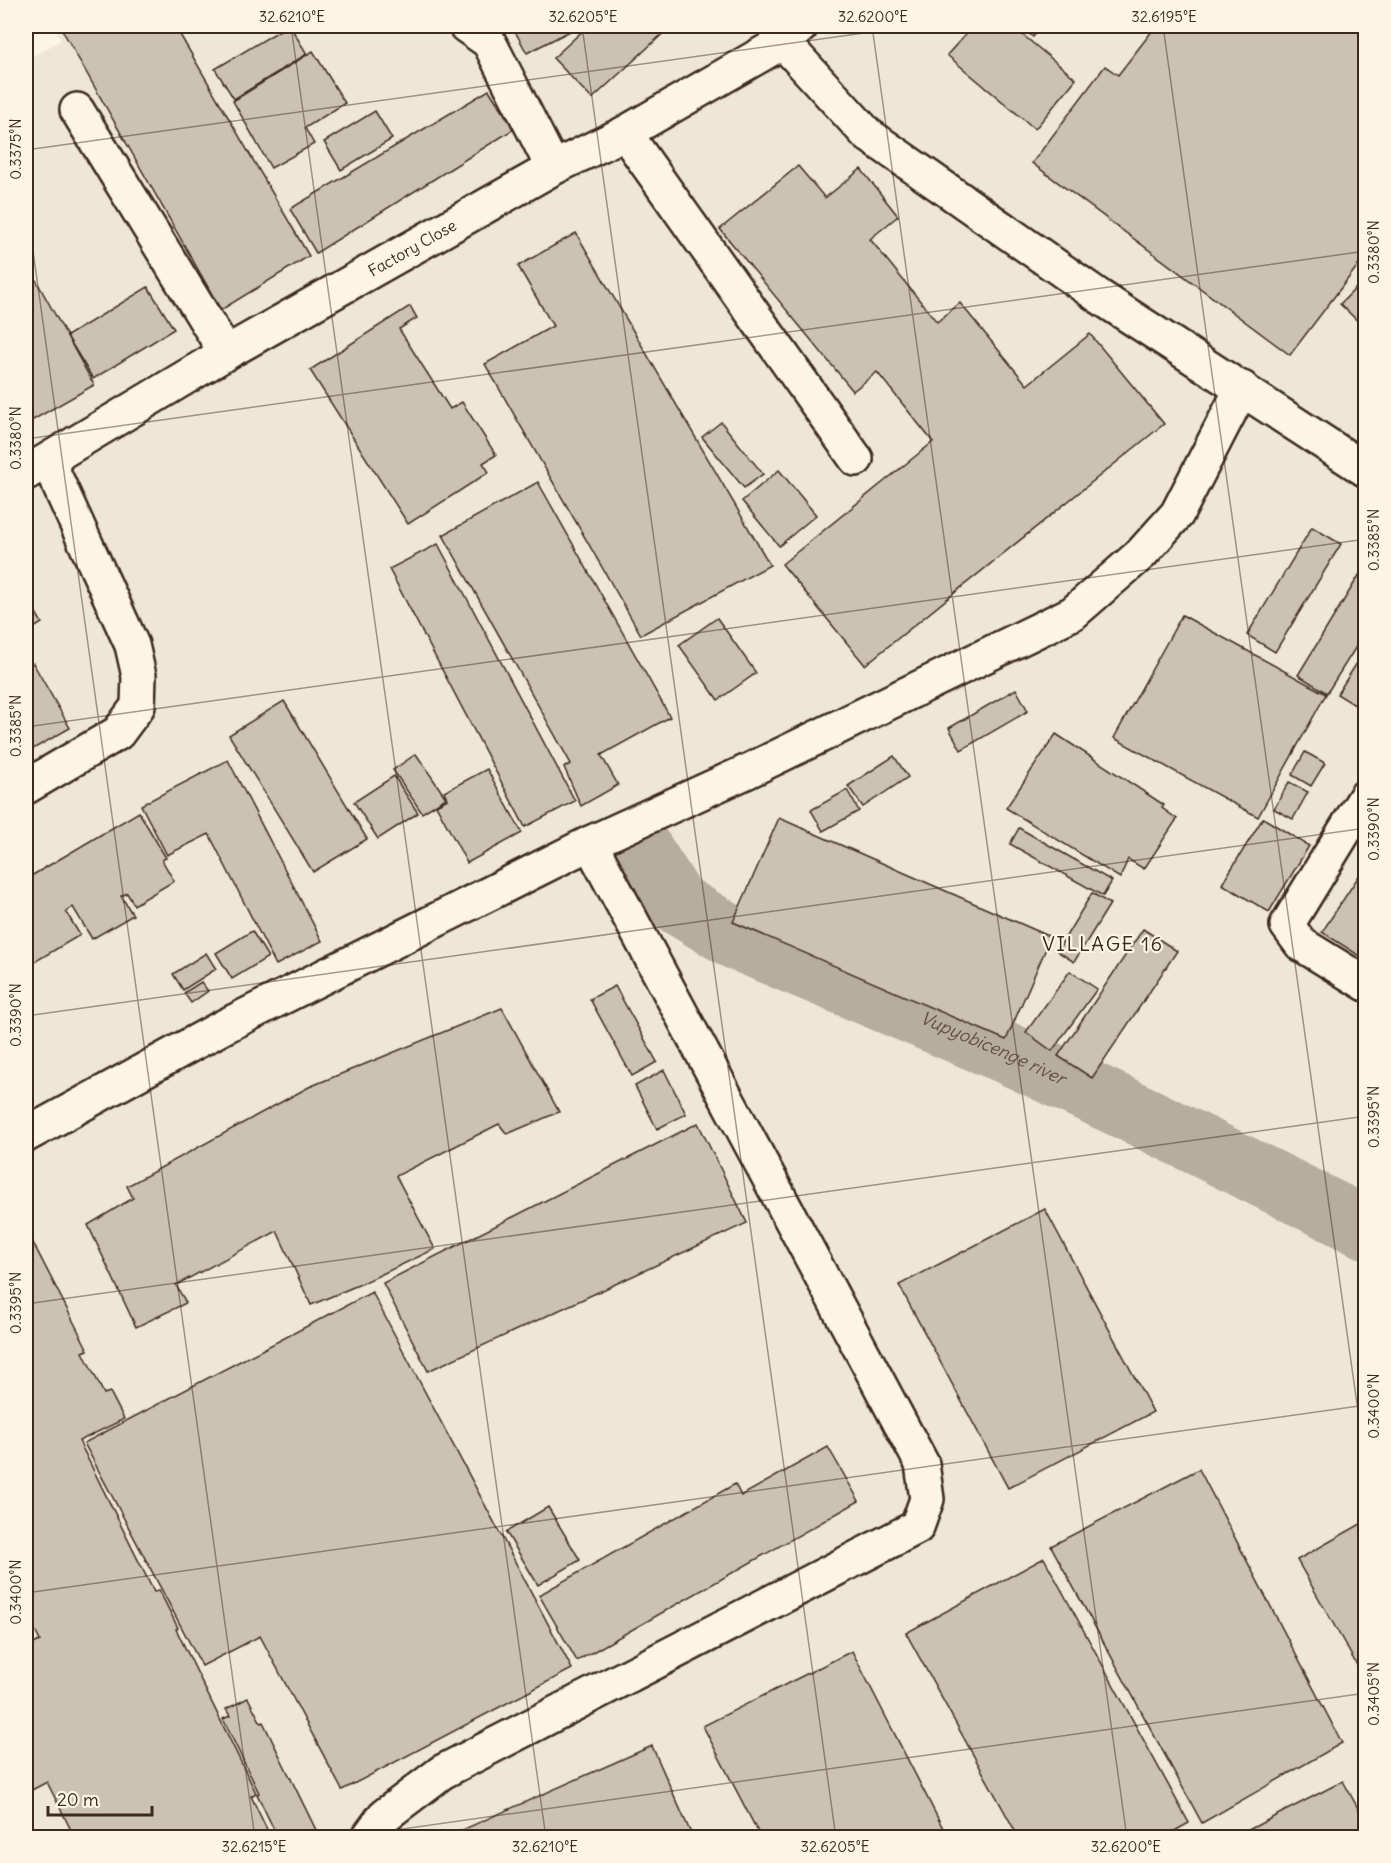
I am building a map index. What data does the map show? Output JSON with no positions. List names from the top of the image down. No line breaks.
{"streets":{"lane":["Factory Close"]},"districts":["VILLAGE 16"],"water":["Vupyobicenge river"],"scale_bar":"20 m","coordinates":["32.6210°E","32.6205°E","32.6200°E","32.6195°E","0.3375°N","0.3380°N","0.3385°N","0.3390°N","0.3395°N","0.3400°N","0.3405°N","32.6215°E"]}
